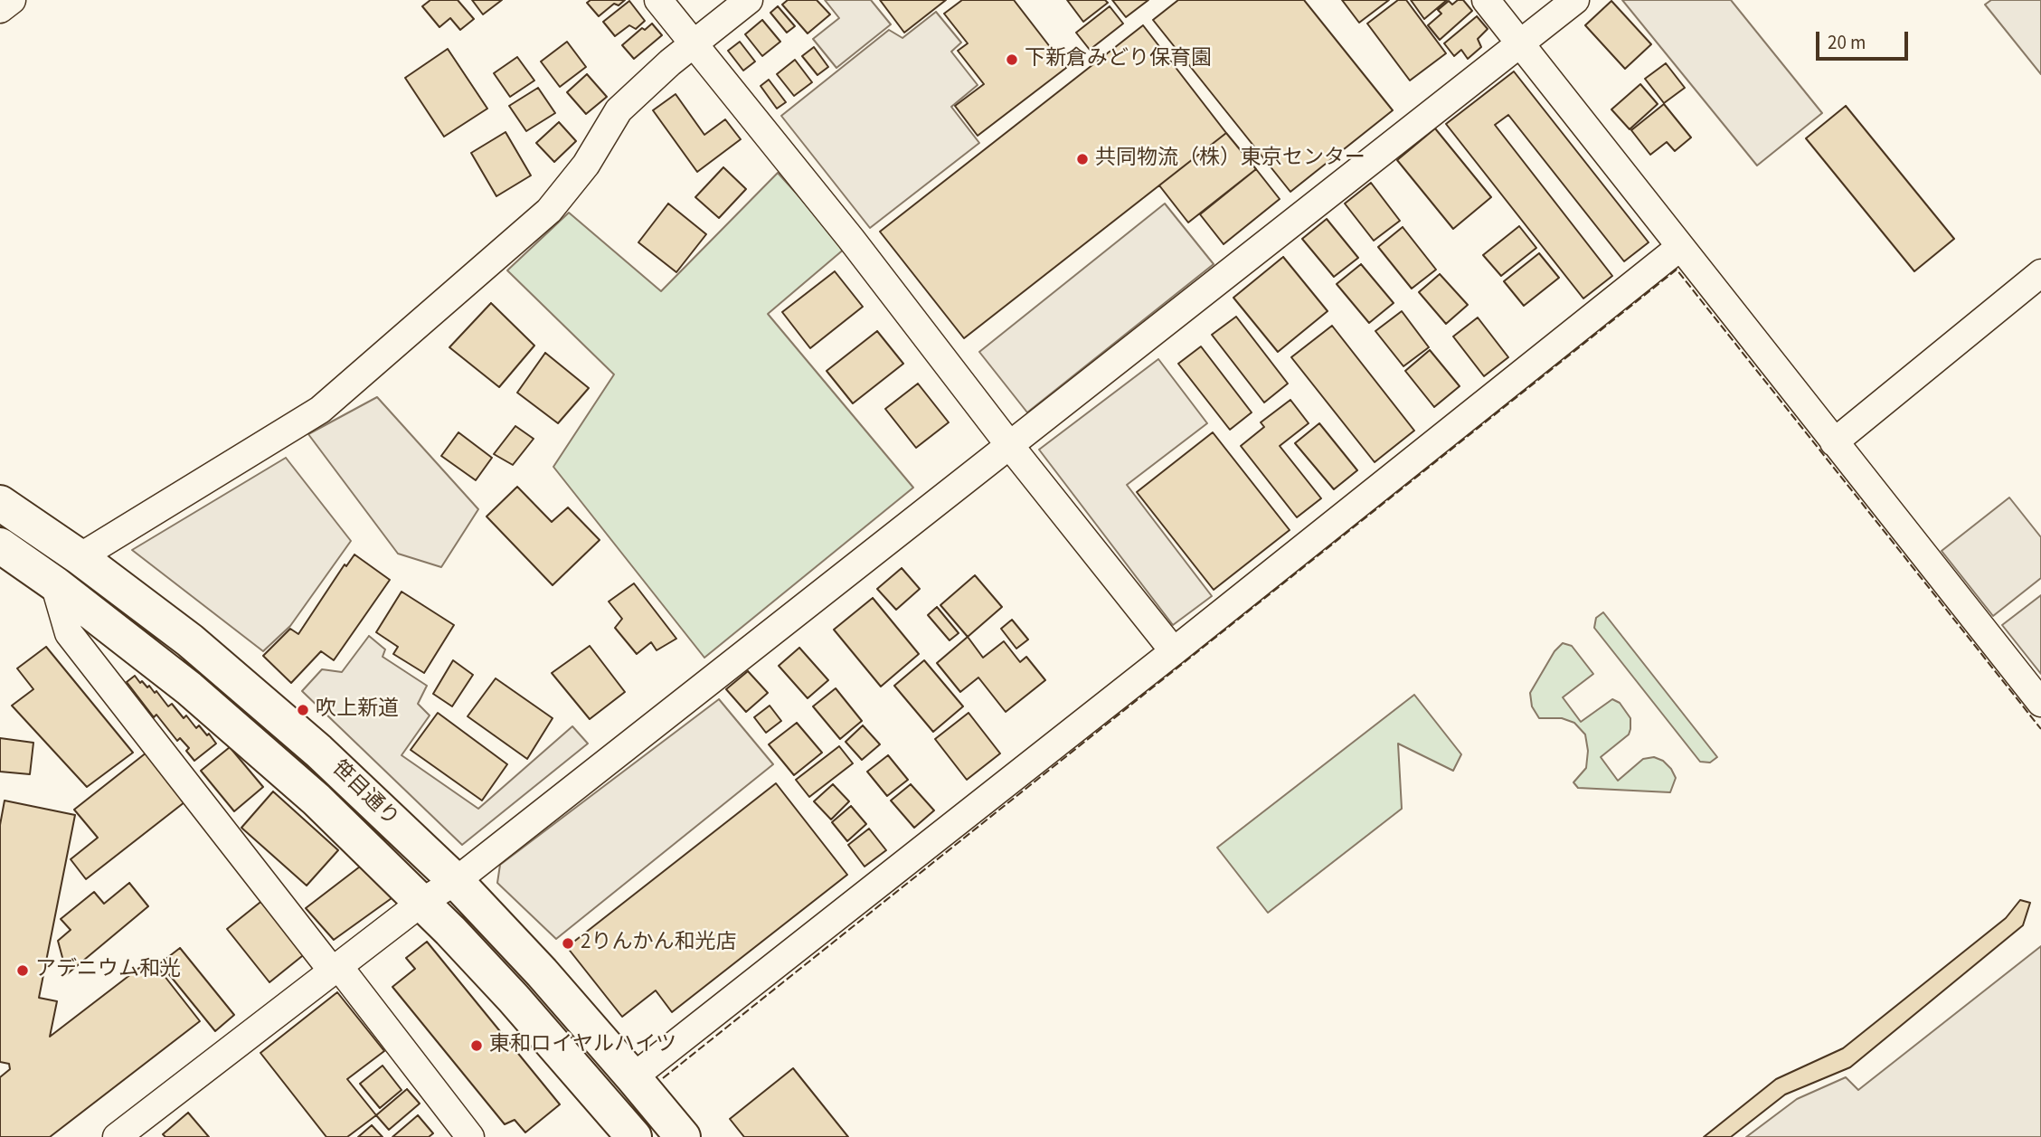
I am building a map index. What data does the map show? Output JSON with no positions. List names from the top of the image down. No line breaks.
{"streets":{"main road":["笹目通り"]},"places":["下新倉みどり保育園","共同物流（株）東京センター","吹上新道","2りんかん和光店","アデニウム和光","東和ロイヤルハイツ"],"scale_bar":"20 m"}
